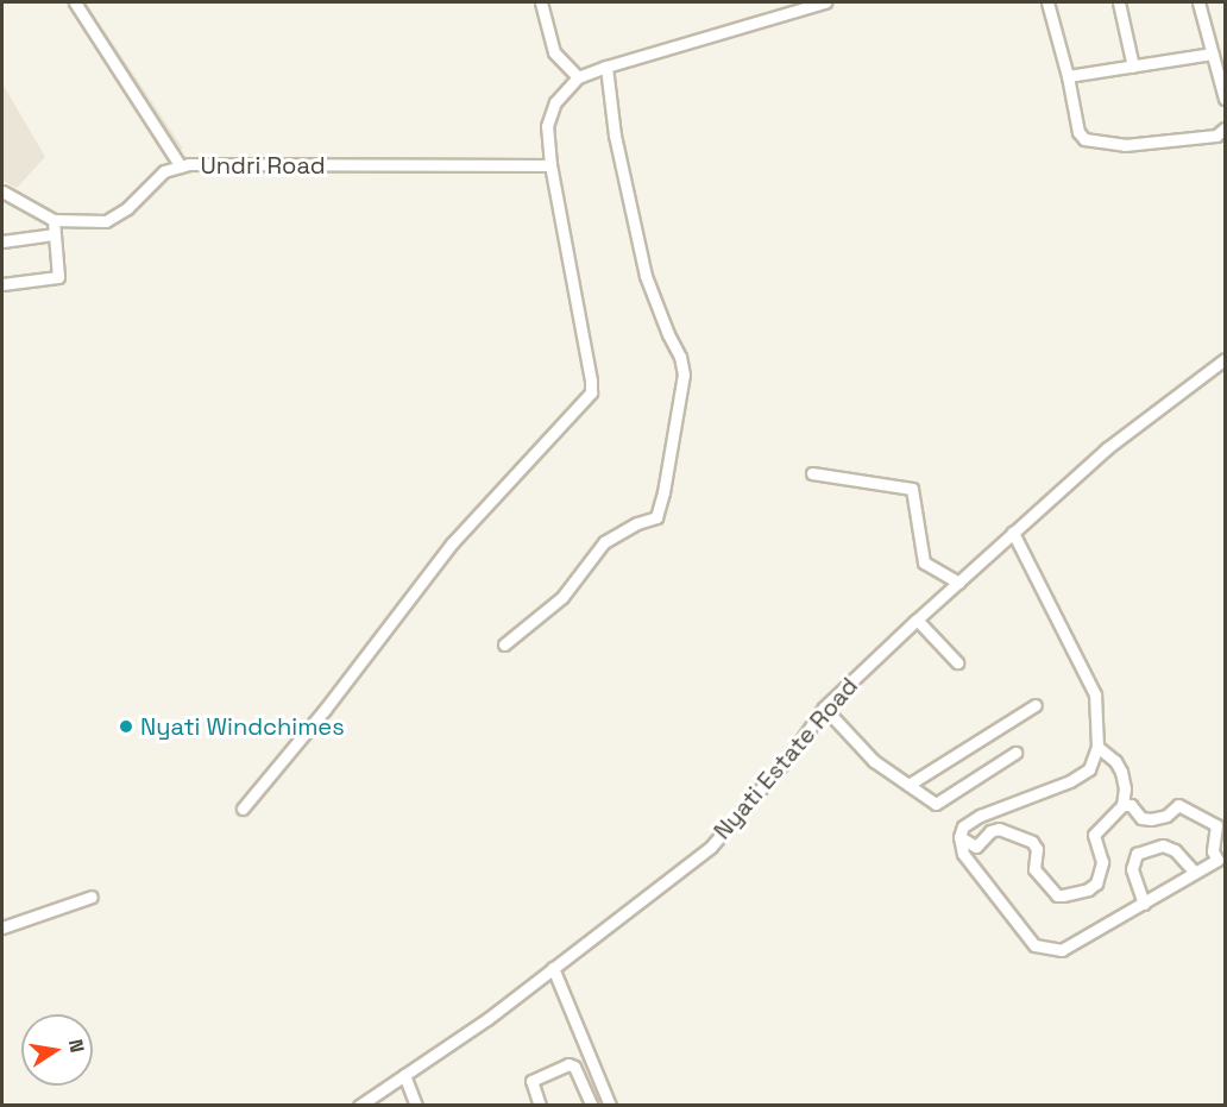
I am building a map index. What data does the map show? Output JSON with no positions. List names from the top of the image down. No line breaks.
{"streets":{"street":["Undri Road","Nyati Estate Road"]},"places":["Nyati Windchimes"],"north":"right"}
